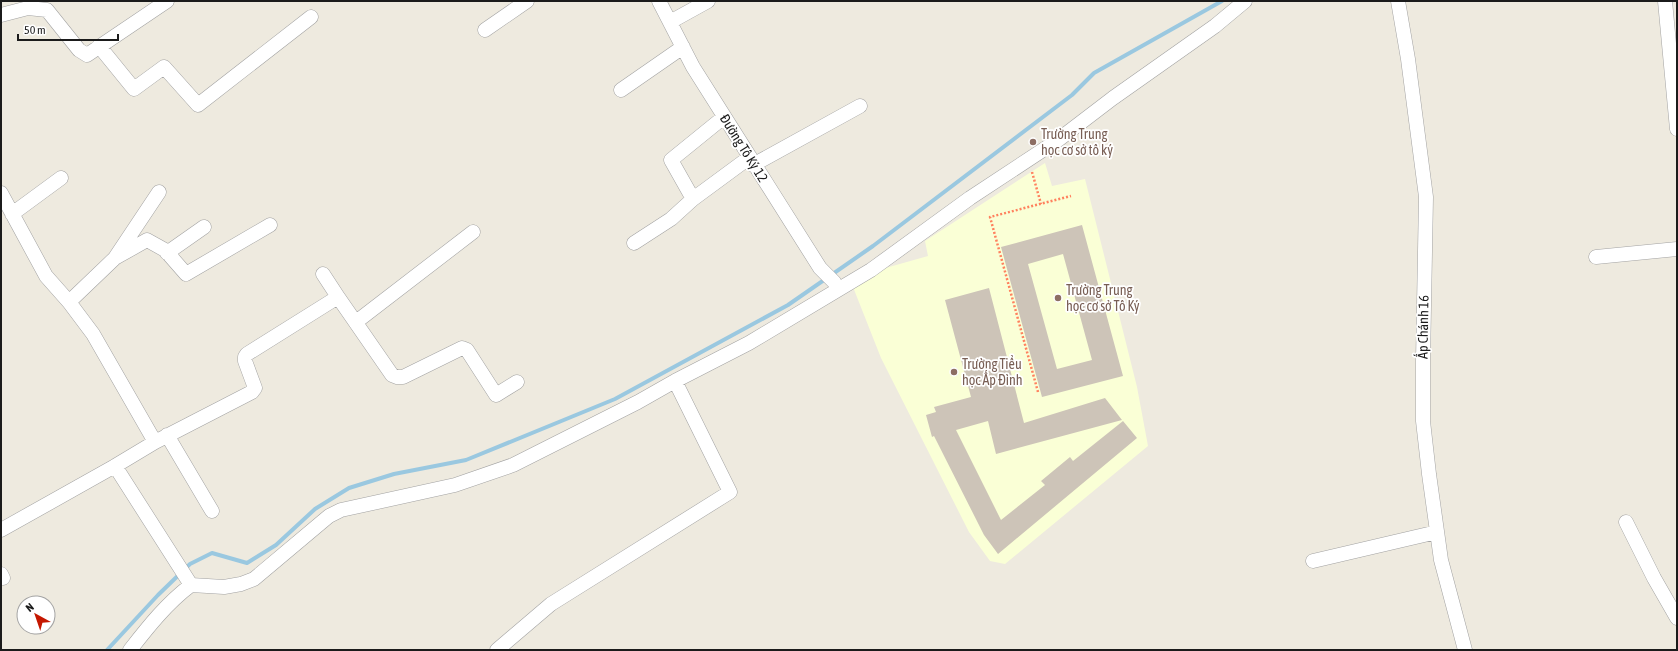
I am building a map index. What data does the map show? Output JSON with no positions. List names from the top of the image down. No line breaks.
{"streets":{"street":["Đường Tô Ký 12","Ấp Chánh 16"]},"places":["Trường Trung học cơ sở tô ký","Trường Trung học cơ sở Tô Ký","Trường Tiểu học Ấp Đình"],"scale_bar":"50 m","north":"top left"}
